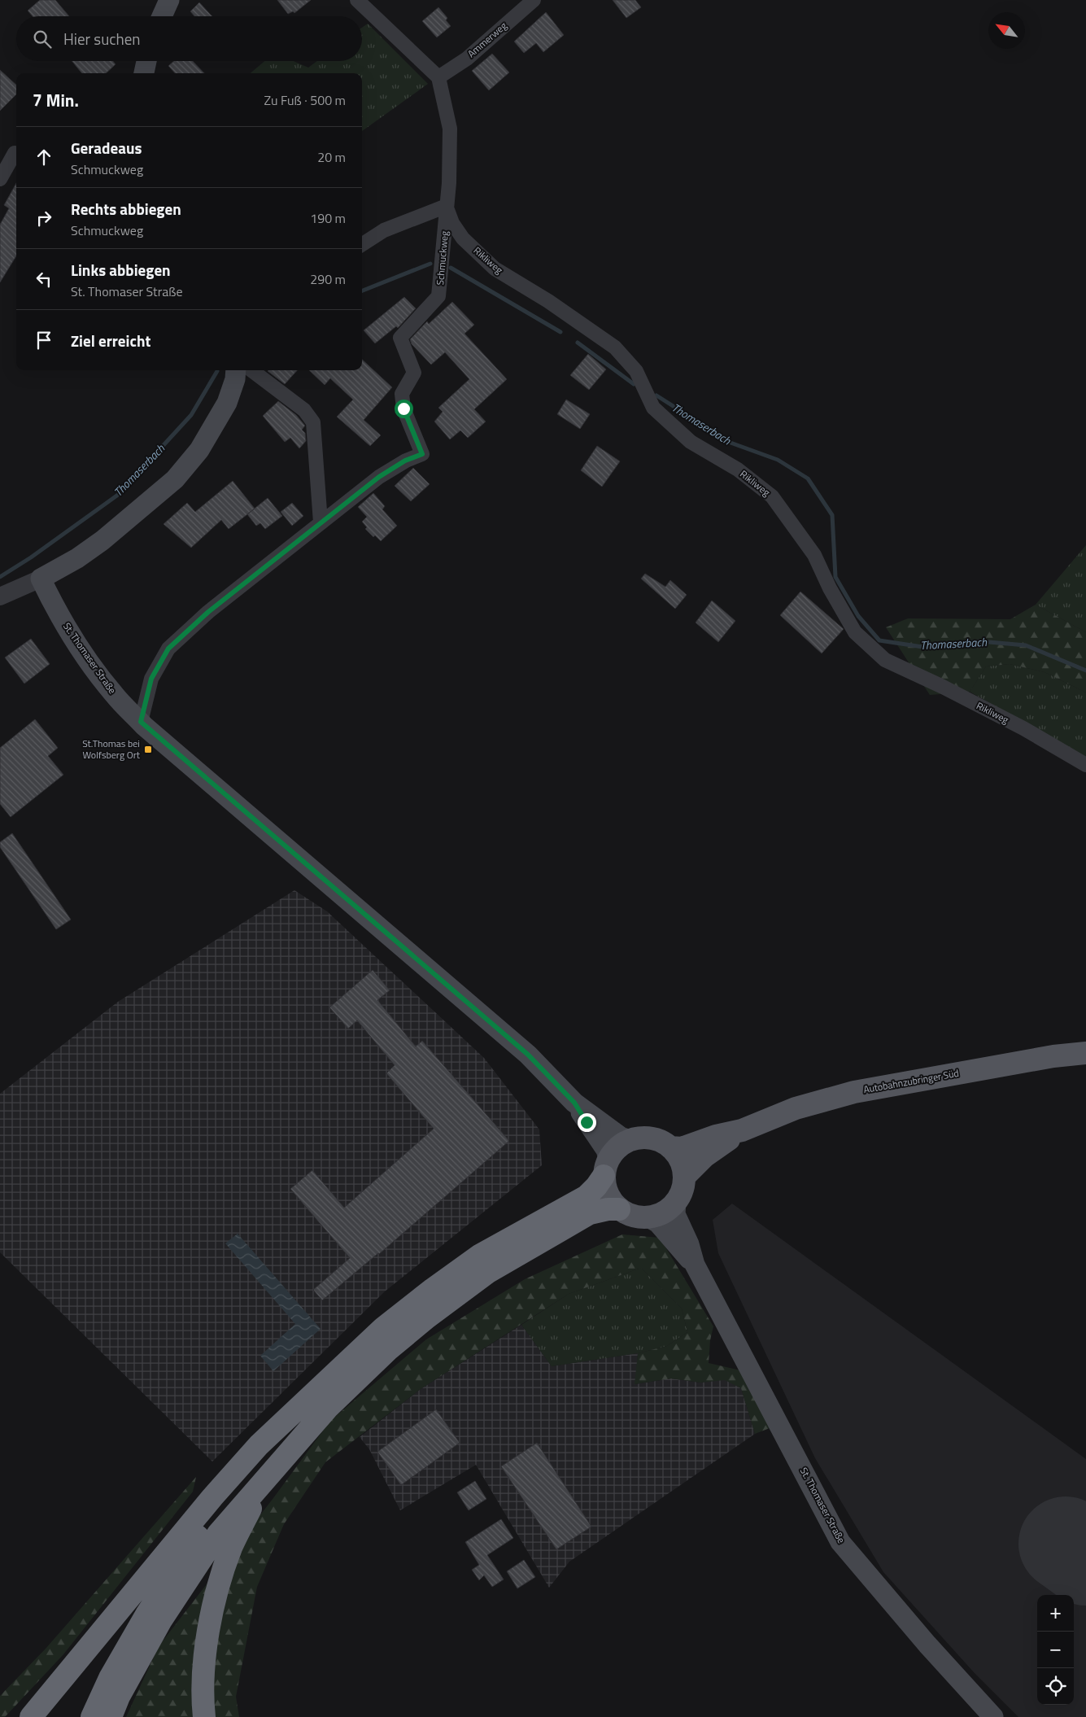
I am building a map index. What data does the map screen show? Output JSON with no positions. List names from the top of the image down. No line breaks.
{"streets":{"main road":["St. Thomaser Straße","Autobahnzubringer Süd"],"street":["Ammerweg","Schmuckweg","Rikliweg"]},"crossings":[["Ammerweg","Rikliweg"],["Schmuckweg","Rikliweg"],["Schmuckweg","St. Thomaser Straße"],["St. Thomaser Straße","Autobahnzubringer Süd"]],"water":["Thomaserbach"],"places":{"transit":["St.Thomas bei Wolfsberg Ort"]},"north":"top left","page":{"search":"Hier suchen","heading":["7 Min.","Zu Fuß · 500 m"],"list":[["Geradeaus","Schmuckweg","20 m"],["Rechts abbiegen","Schmuckweg","190 m"],["Links abbiegen","St. Thomaser Straße","290 m"],"Ziel erreicht"],"map_buttons":["+","−"]}}
